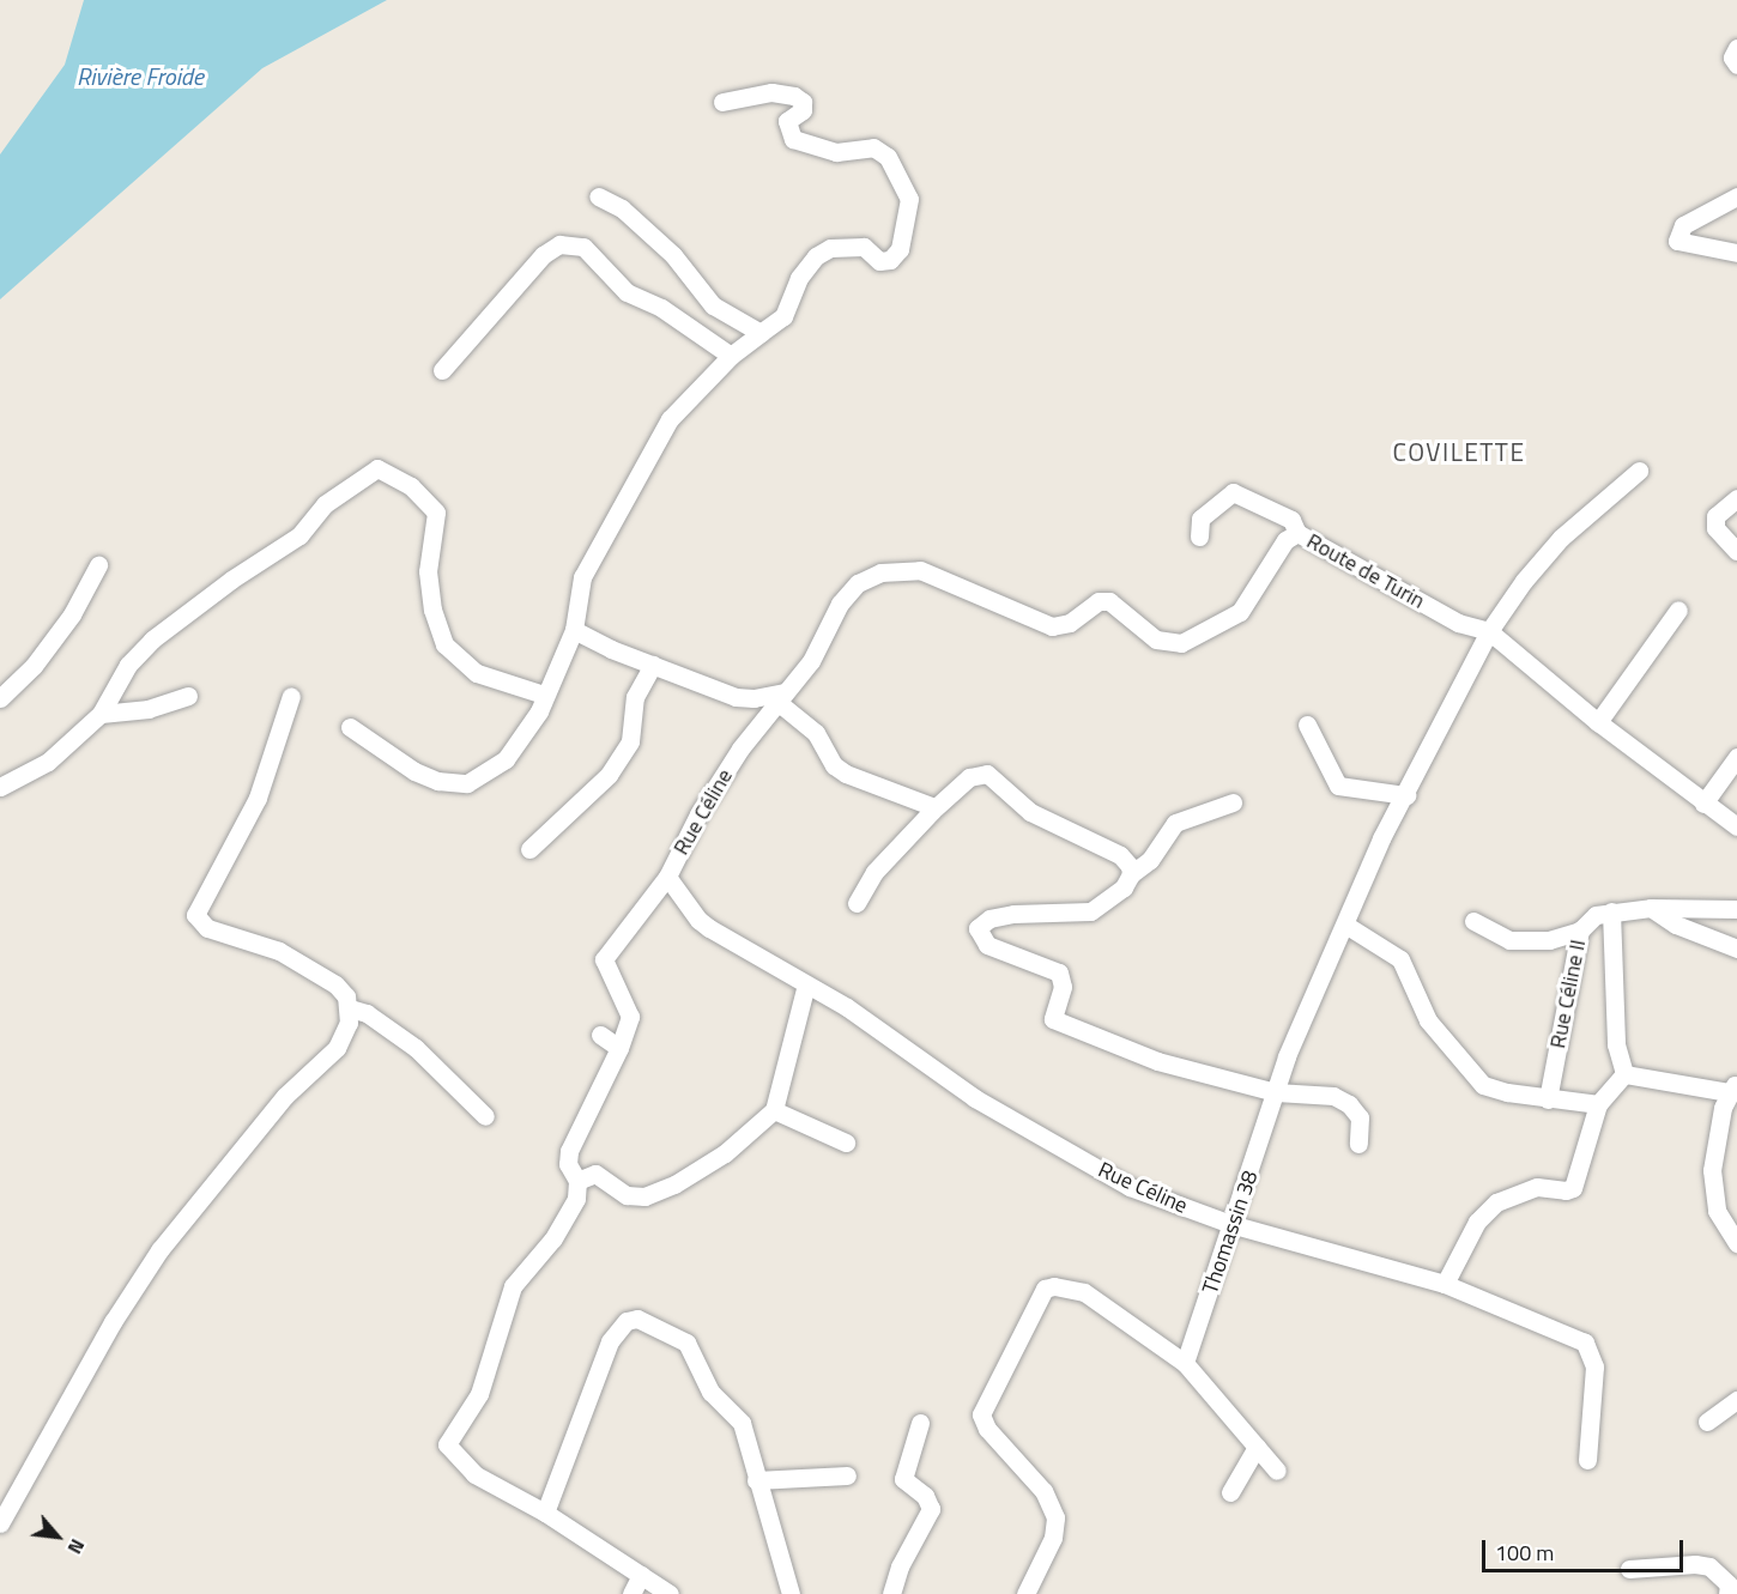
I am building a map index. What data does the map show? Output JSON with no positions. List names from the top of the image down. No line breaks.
{"streets":{"street":["Route de Turin","Rue Céline","Rue Céline II","Thomassin 38"]},"crossings":[["Route de Turin","Rue Céline"],["Route de Turin","Thomassin 38"],["Rue Céline","Thomassin 38"]],"districts":["COVILETTE"],"water":["Rivière Froide"],"scale_bar":"100 m","north":"bottom right"}
